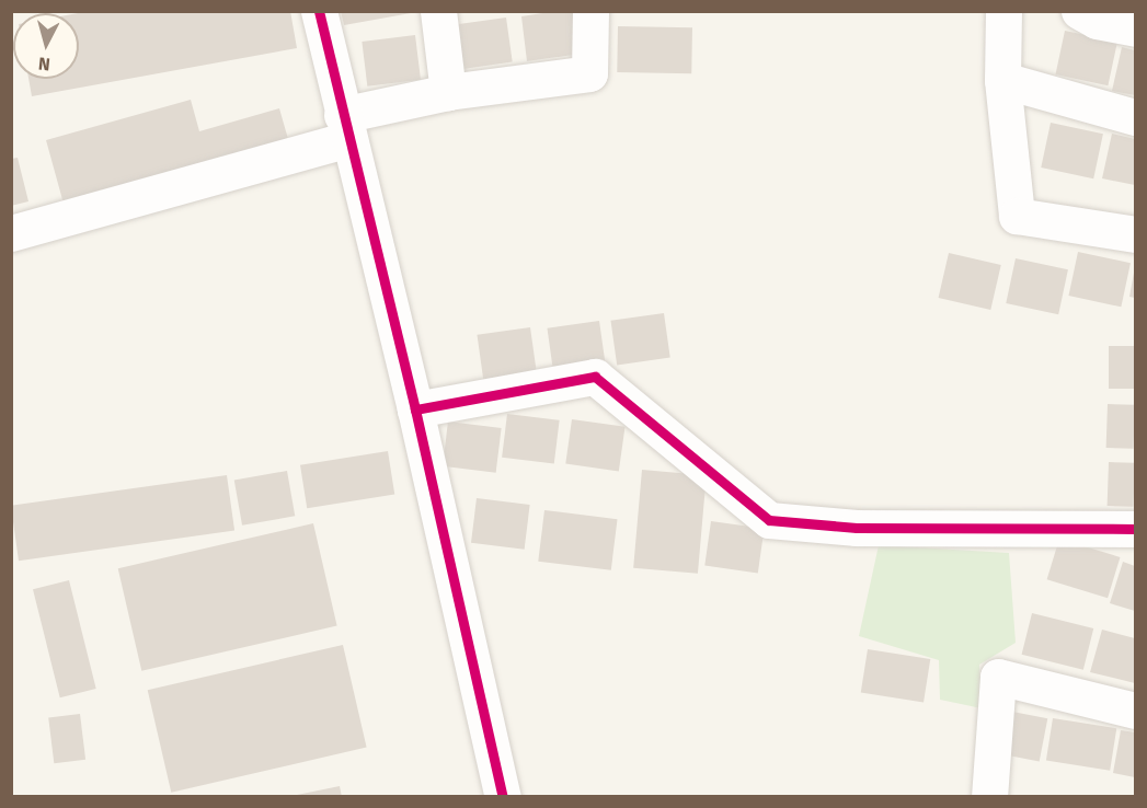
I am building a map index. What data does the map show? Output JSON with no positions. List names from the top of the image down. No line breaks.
{"north":"bottom"}
